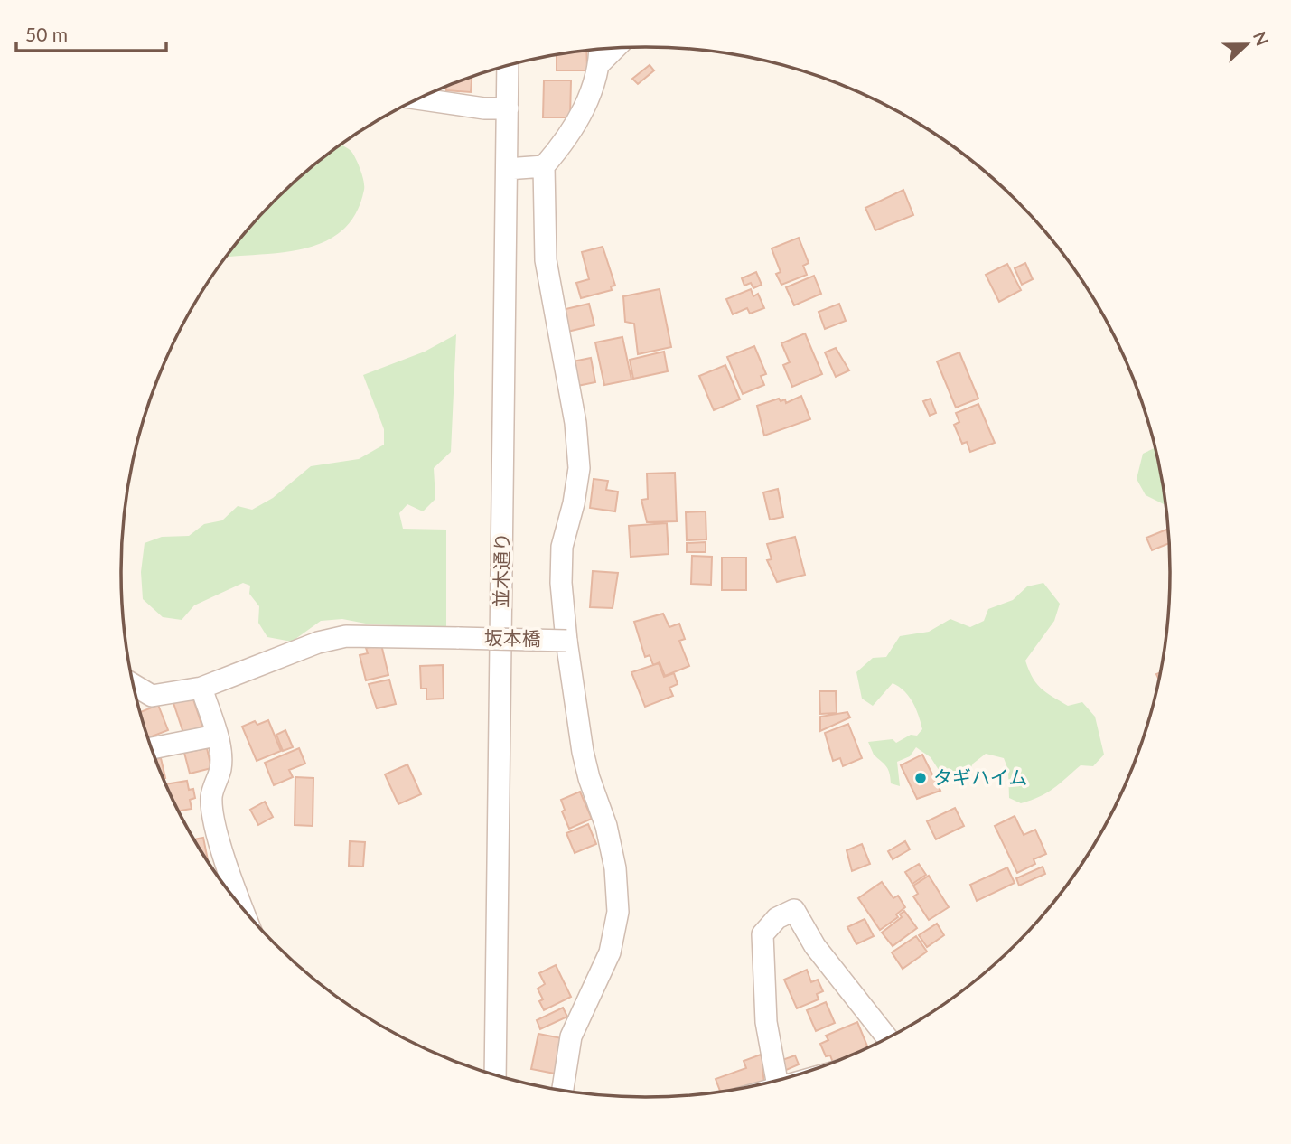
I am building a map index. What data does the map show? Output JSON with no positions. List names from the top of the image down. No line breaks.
{"streets":{"street":["並木通り","坂本橋"]},"places":["タギハイム"],"scale_bar":"50 m","north":"right"}
